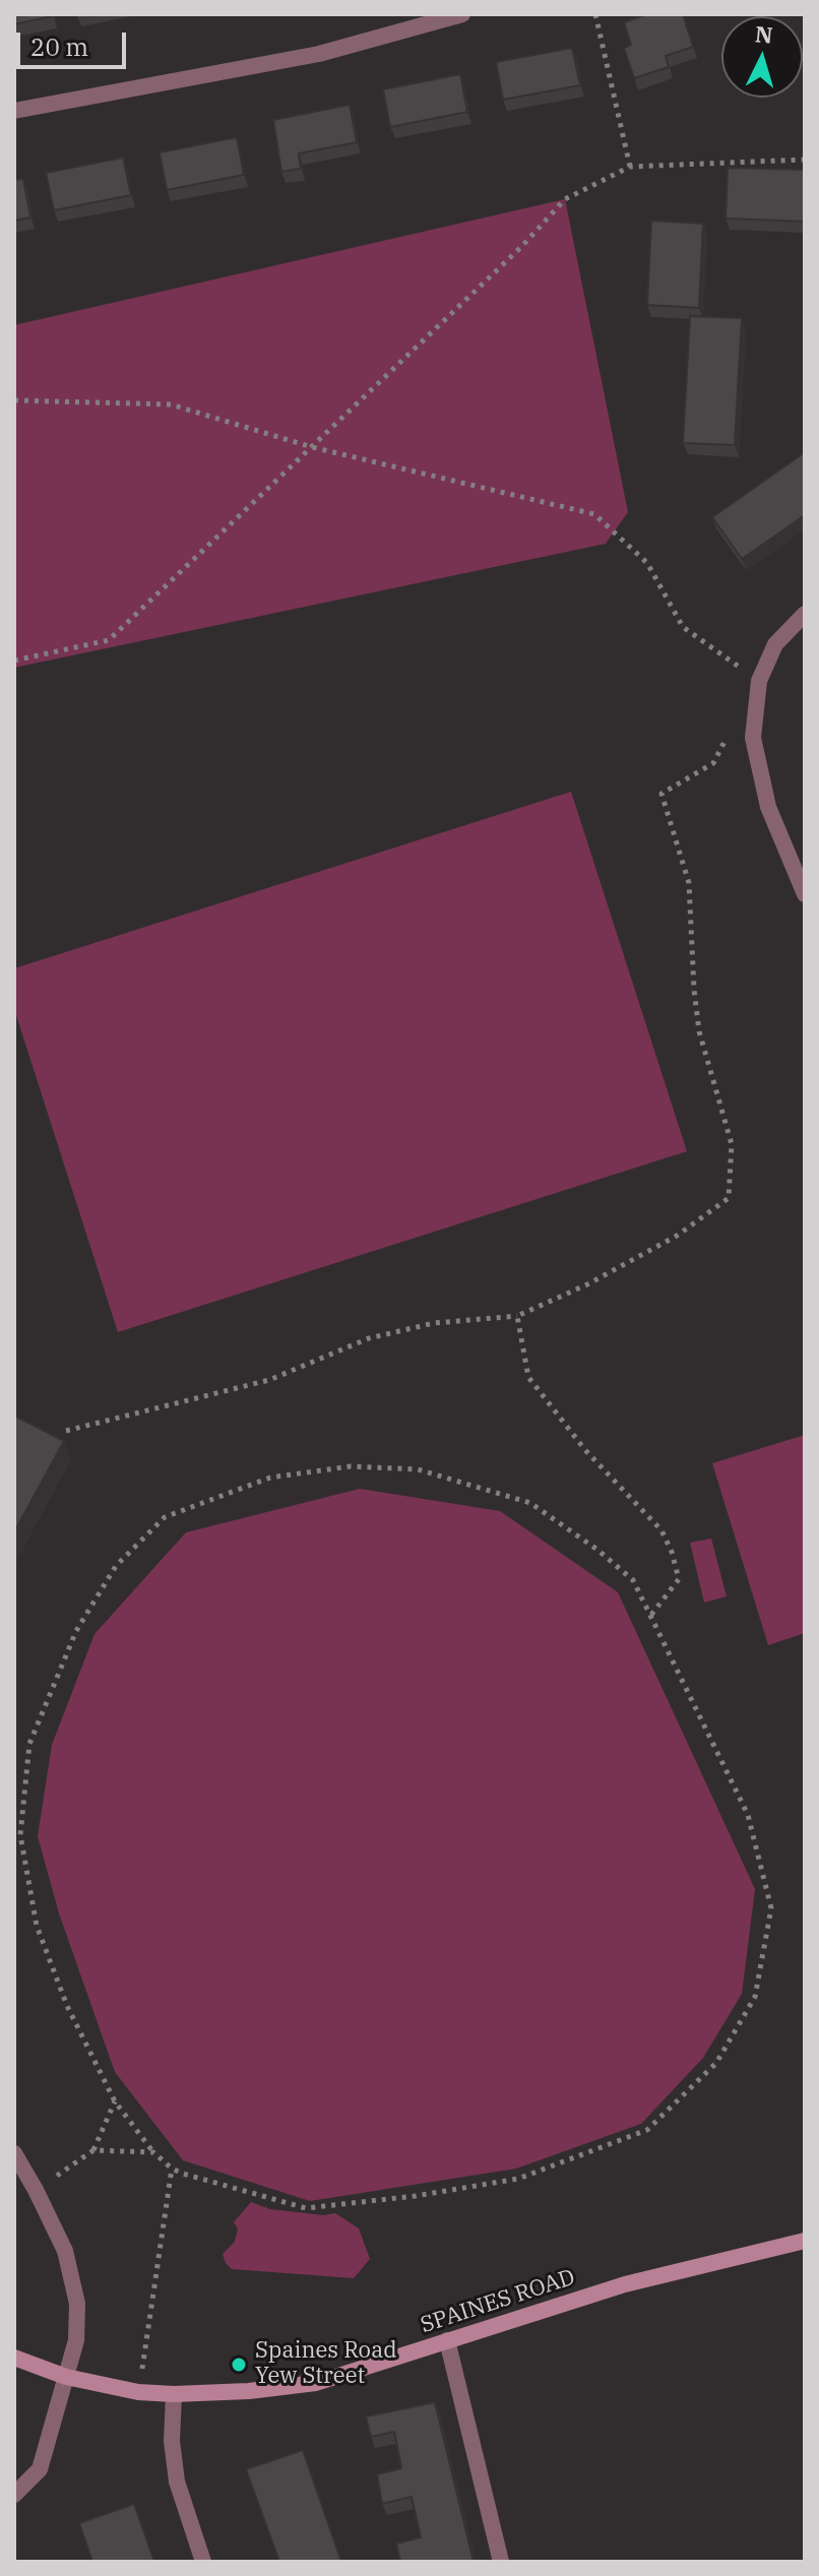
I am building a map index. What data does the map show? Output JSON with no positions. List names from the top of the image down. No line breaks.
{"streets":{"street":["SPAINES ROAD"]},"places":["Spaines Road Yew Street"],"scale_bar":"20 m","north":"top"}
